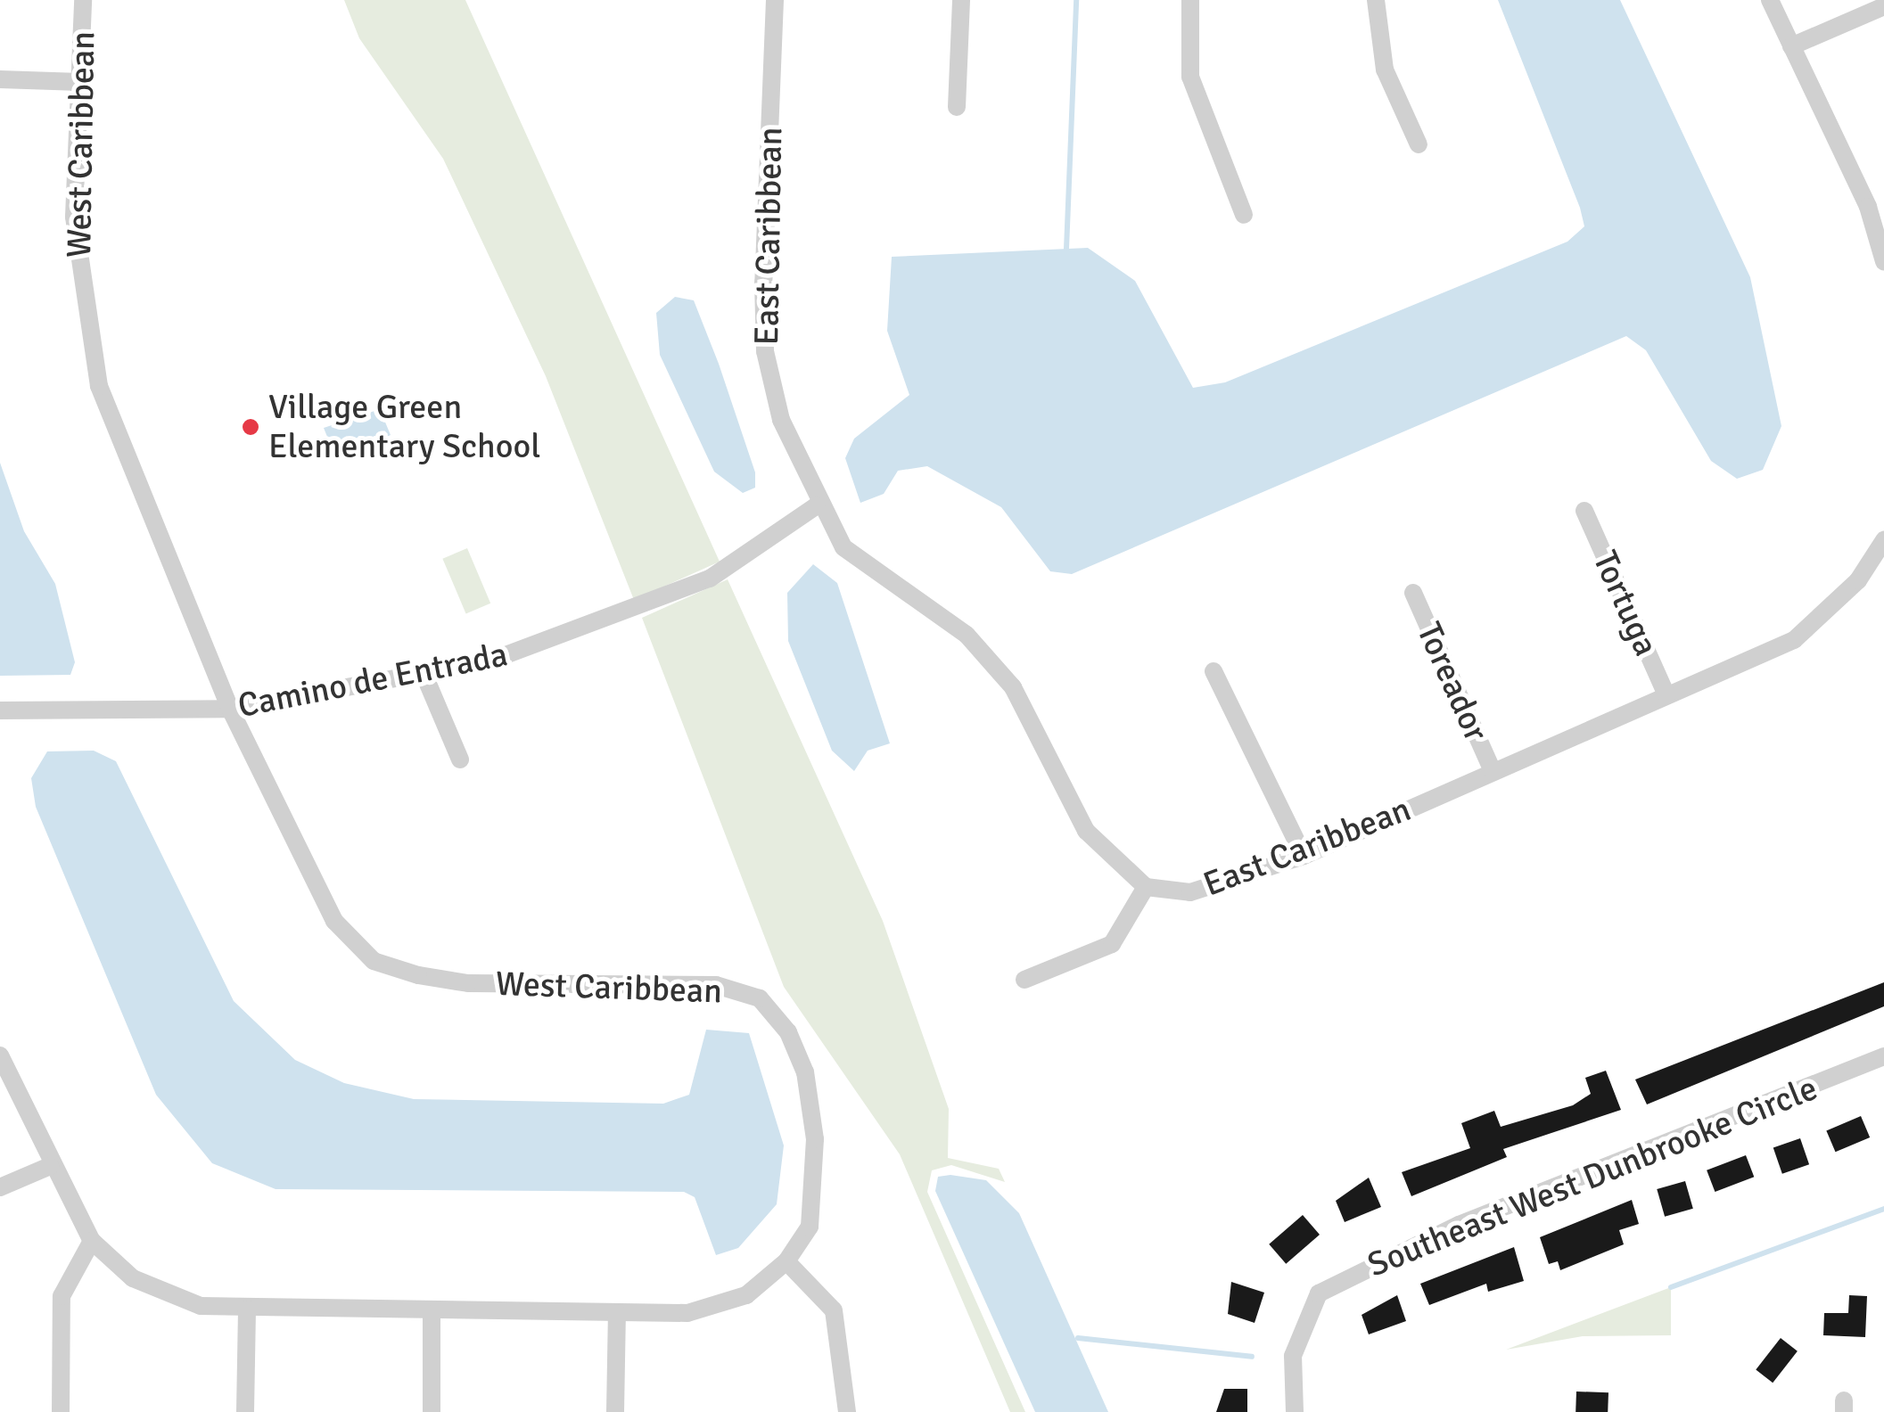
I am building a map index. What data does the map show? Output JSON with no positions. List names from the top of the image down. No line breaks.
{"streets":{"street":["West Caribbean","East Caribbean","Tortuga","Camino de Entrada","Toreador","Southeast West Dunbrooke Circle"]},"crossings":[["West Caribbean","Camino de Entrada"],["East Caribbean","Tortuga"],["East Caribbean","Camino de Entrada"],["East Caribbean","Toreador"]],"places":["Village Green Elementary School"]}
